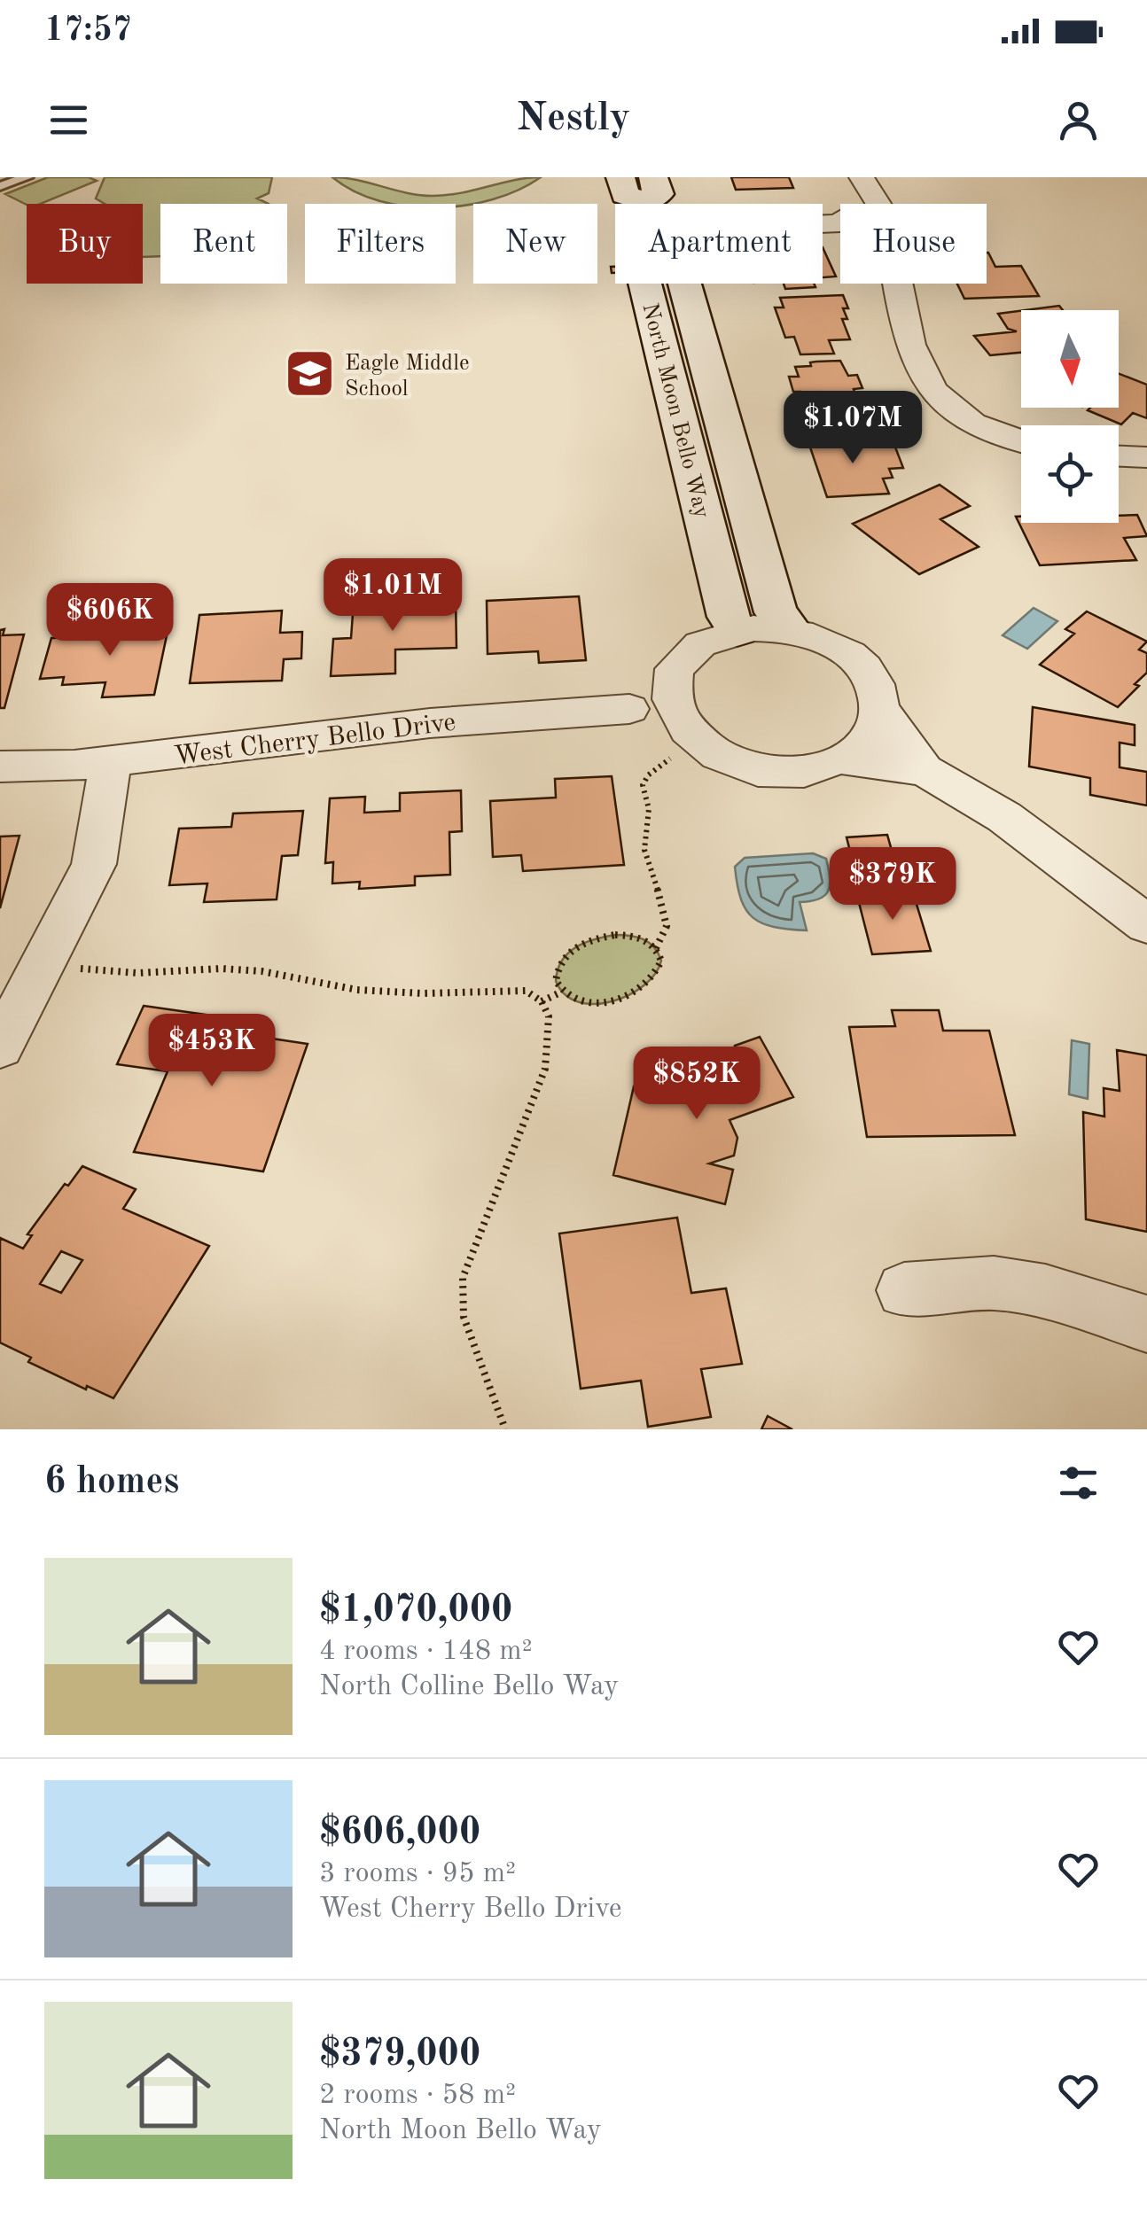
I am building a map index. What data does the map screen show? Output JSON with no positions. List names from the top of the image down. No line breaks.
{"streets":{"street":["North Moon Bello Way","West Cherry Bello Drive"]},"crossings":[["North Moon Bello Way","West Cherry Bello Drive"]],"places":{"school or university":["Eagle Middle School"]},"north":"bottom","page":{"status":"17:57","header":"Nestly","chip":["Buy","Rent","Filters","New","Apartment","House"],"price":["$1.07M","$1.01M","$606K","$379K","$453K","$852K"],"heading":"6 homes","list":[{"name":"$1,070,000","note":"4 rooms · 148 m² · North Colline Bello Way"},{"name":"$606,000","note":"3 rooms · 95 m² · West Cherry Bello Drive"},{"name":"$379,000","note":"2 rooms · 58 m² · North Moon Bello Way"}]}}
